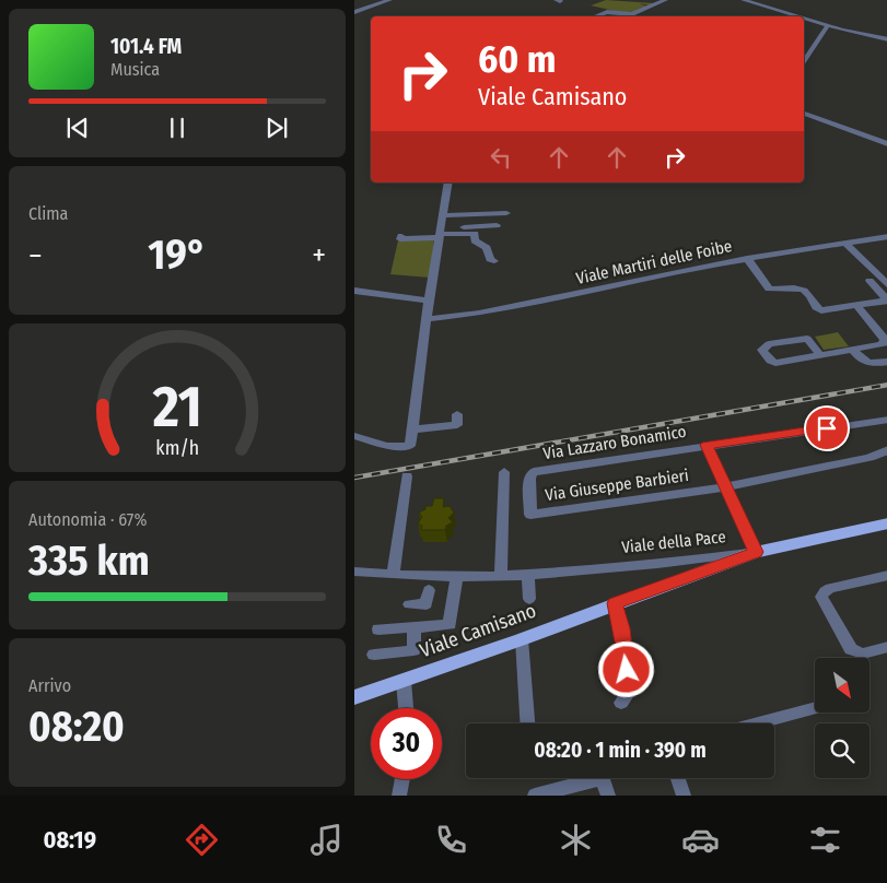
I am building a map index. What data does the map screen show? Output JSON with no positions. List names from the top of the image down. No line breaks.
{"streets":{"main road":["Viale della Pace","Viale Camisano"],"street":["Viale Martiri delle Foibe","Via Lazzaro Bonamico","Via Giuseppe Barbieri"]},"crossings":[["Via Lazzaro Bonamico","Via Giuseppe Barbieri"],["Viale della Pace","Viale Camisano"]],"north":"bottom right","page":{"turn":["60 m","Viale Camisano"],"song":["101.4 FM","Musica"],"tile":["Clima",["Autonomia · 67%","335 km"],["Arrivo","08:20"]],"heat":["−","19°","+"],"limit":"30","trip":"08:20 · 1 min · 390 m","tabs":"08:19","gauge":["21","km/h"]}}
